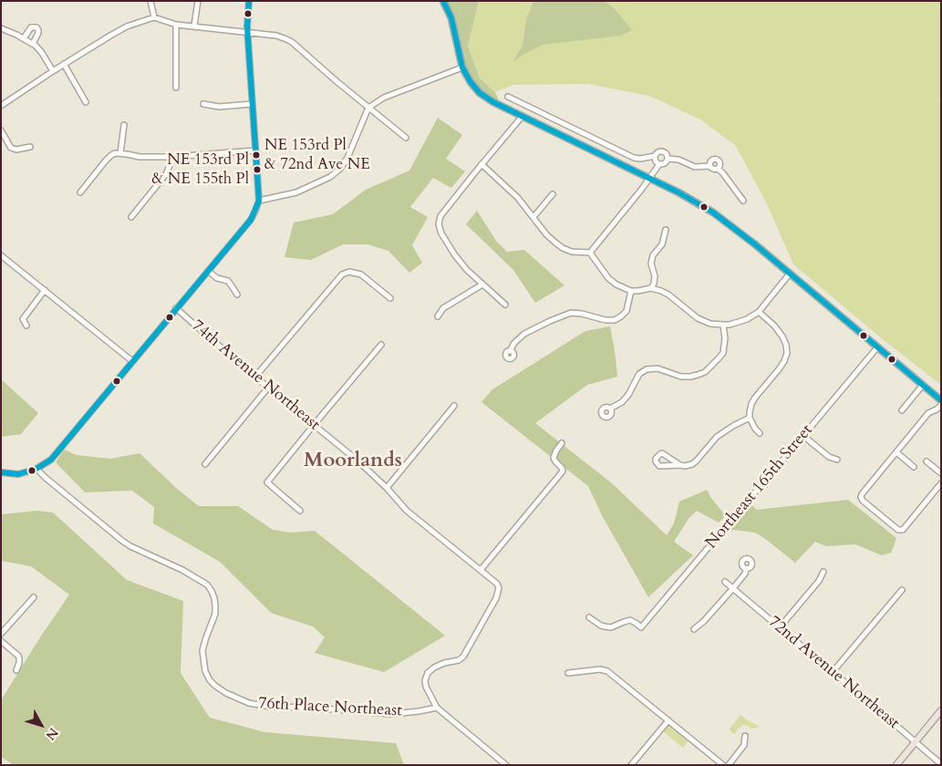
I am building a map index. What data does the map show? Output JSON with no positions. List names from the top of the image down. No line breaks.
{"streets":{"street":["74th Avenue Northeast","Northeast 165th Street","72nd Avenue Northeast","76th Place Northeast"]},"crossings":[["74th Avenue Northeast","76th Place Northeast"]],"districts":["Moorlands"],"places":["NE 153rd Pl & 72nd Ave NE","NE 153rd Pl & NE 155th Pl"],"north":"bottom right"}
